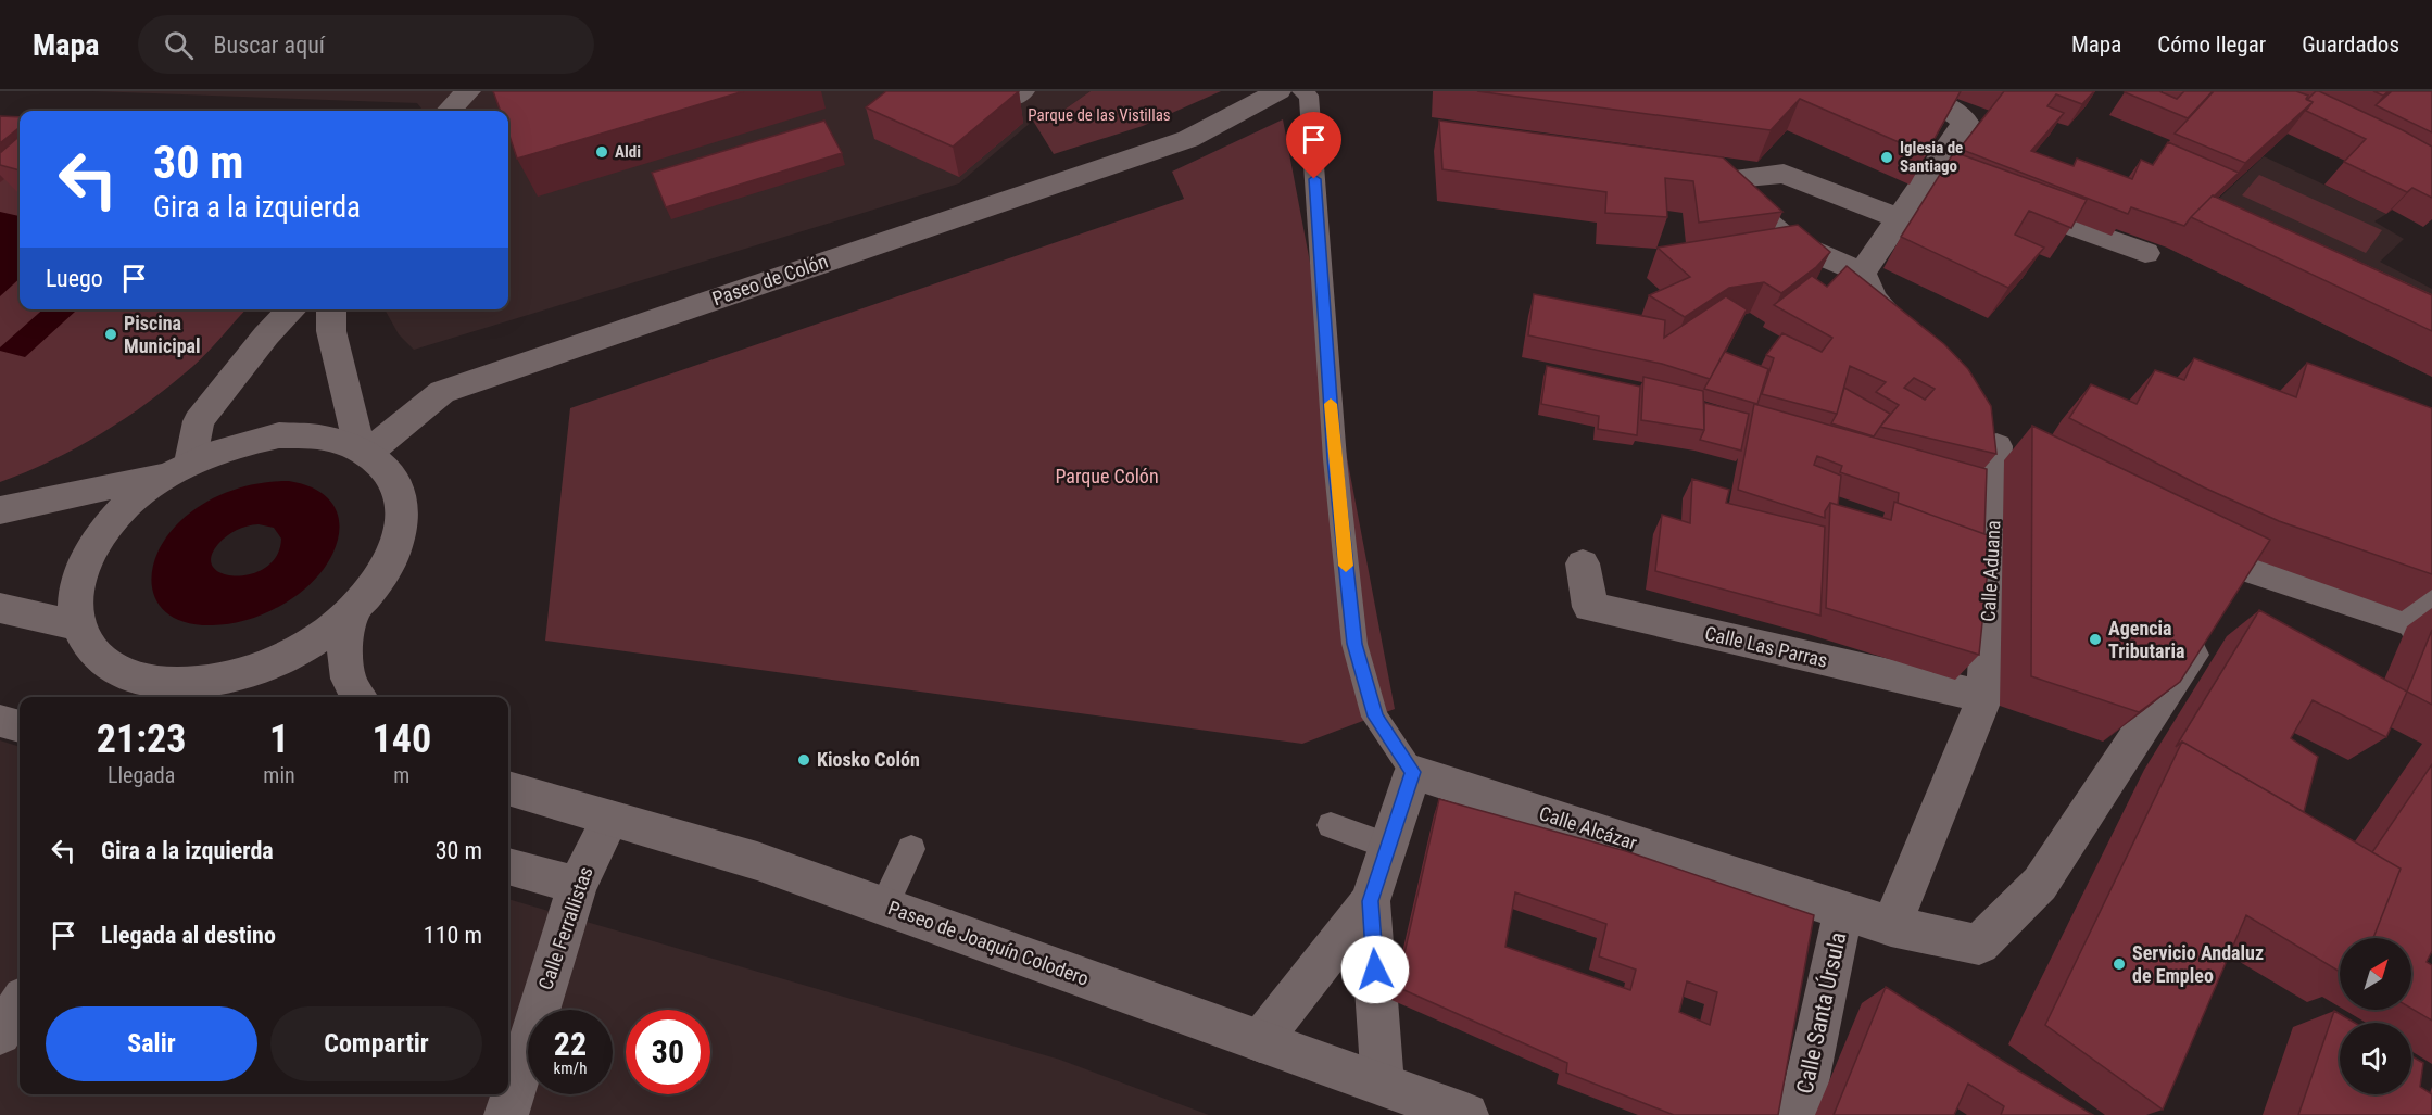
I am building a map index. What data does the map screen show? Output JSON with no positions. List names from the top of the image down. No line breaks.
{"streets":{"street":["Paseo de Colón","Calle Aduana","Calle Las Parras","Calle Alcázar","Calle Ferrallistas","Paseo de Joaquín Colodero","Calle Santa Úrsula"]},"crossings":[["Calle Aduana","Calle Las Parras"],["Calle Aduana","Calle Alcázar"],["Calle Alcázar","Calle Santa Úrsula"],["Calle Ferrallistas","Paseo de Joaquín Colodero"]],"parks":["Parque de las Vistillas","Parque Colón"],"places":["Aldi","Iglesia de Santiago","Piscina Municipal","Agencia Tributaria","Kiosko Colón","Servicio Andaluz de Empleo"],"north":"top right","page":{"header":"Mapa","search":"Buscar aquí","nav":["Mapa","Cómo llegar","Guardados"],"turn":["30 m","Gira a la izquierda"],"then":"Luego","eta":["21:23","Llegada","1","min","140","m"],"list":[{"name":"Gira a la izquierda","value":"30 m"},{"name":"Llegada al destino","value":"110 m"}],"buttons":["Salir","Compartir"],"speed":"22 km/h","limit":"30"}}
